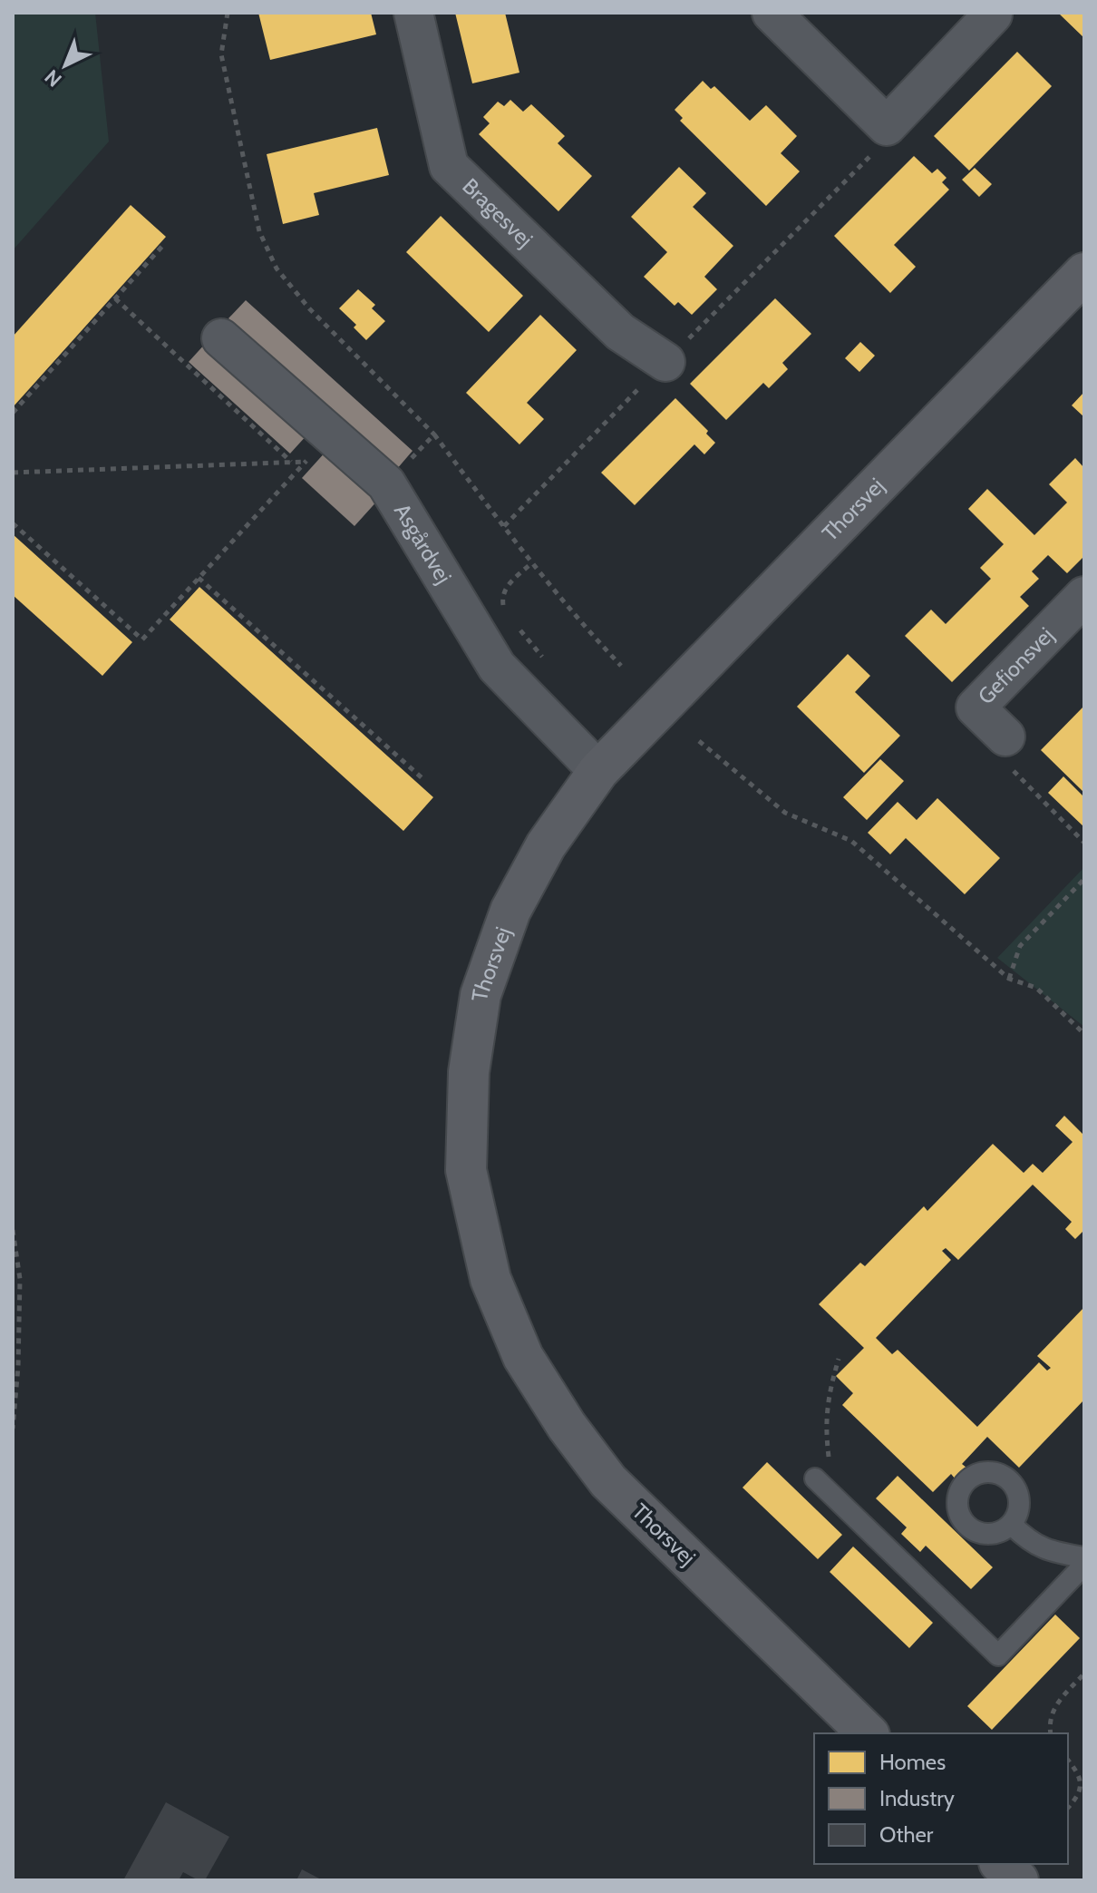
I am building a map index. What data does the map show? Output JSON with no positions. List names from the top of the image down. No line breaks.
{"streets":{"street":["Bragesvej","Thorsvej","Asgårdvej","Gefionsvej"]},"crossings":[["Thorsvej","Asgårdvej"]],"legend":["Homes","Industry","Other"],"north":"bottom left"}
